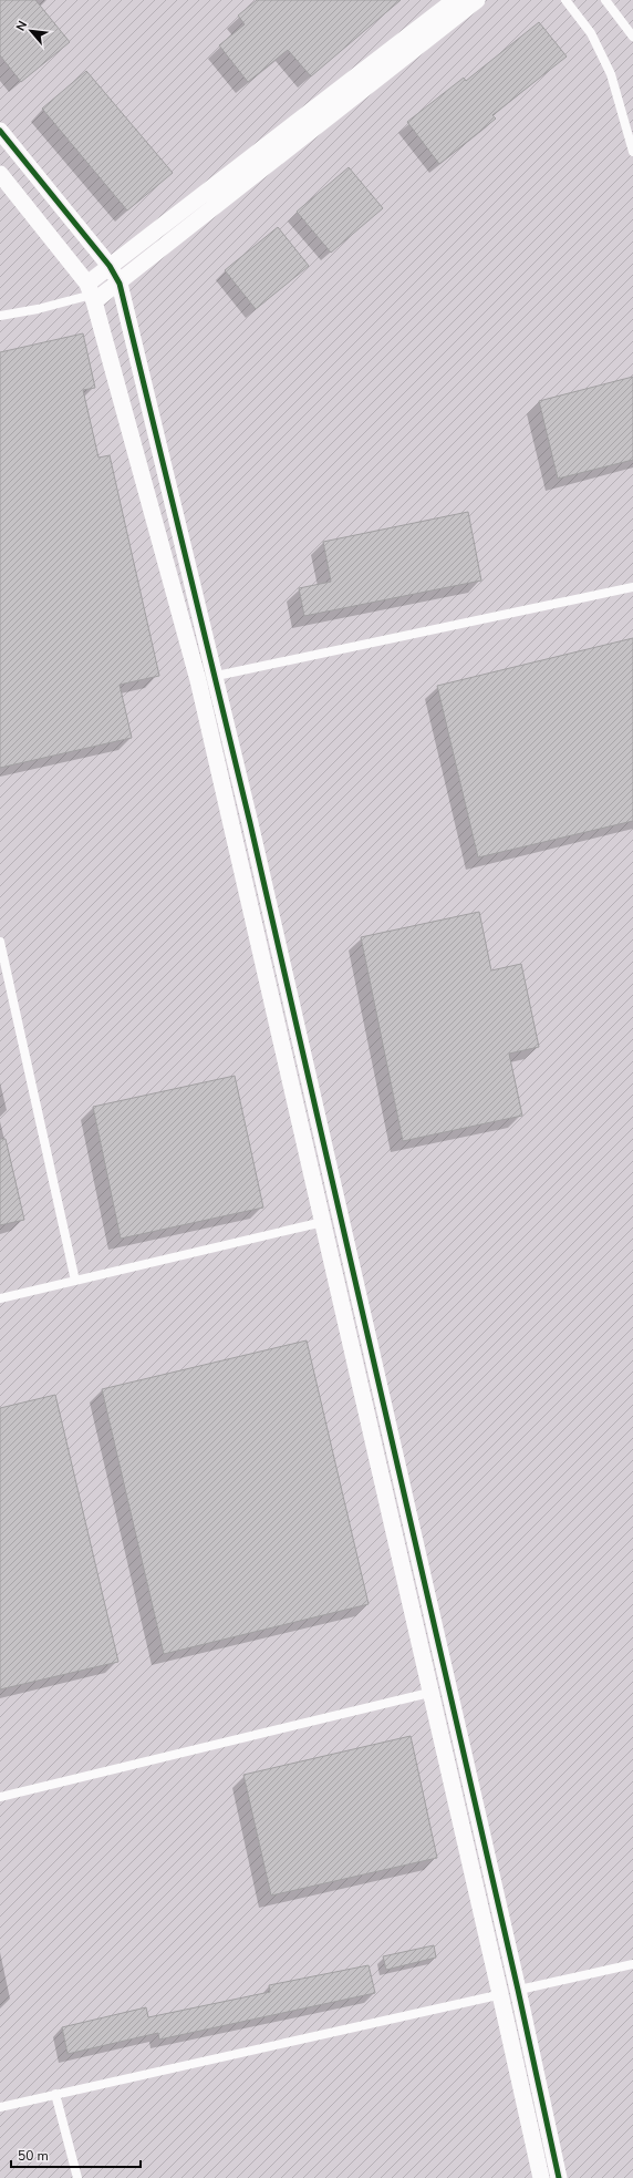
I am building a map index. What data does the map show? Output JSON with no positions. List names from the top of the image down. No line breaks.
{"scale_bar":"50 m","north":"top left"}
